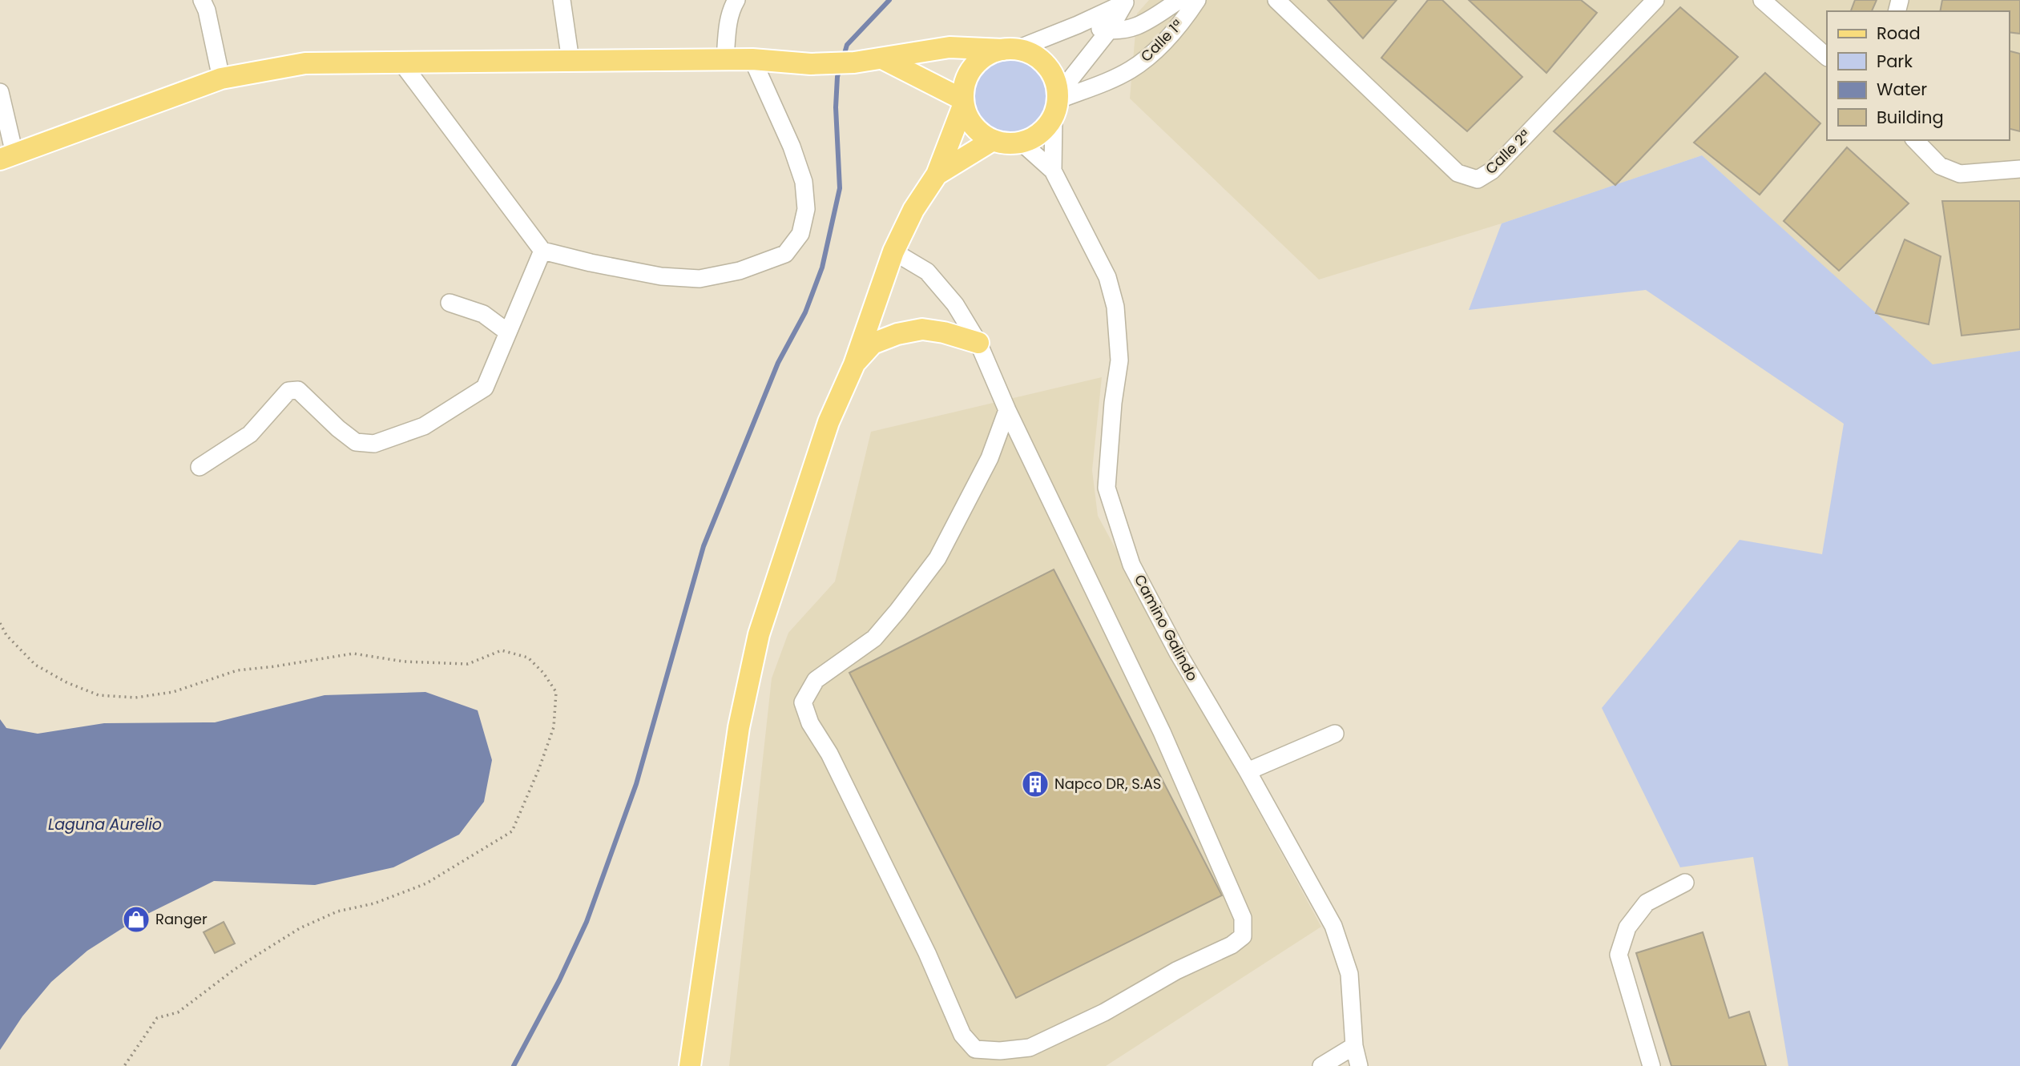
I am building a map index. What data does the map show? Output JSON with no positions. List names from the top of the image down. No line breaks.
{"streets":{"street":["Calle 1ª","Calle 2ª","Camino Galindo"]},"crossings":[["Calle 1ª","Camino Galindo"]],"water":["Laguna Aurelio"],"places":{"building":["Napco DR, S.AS"],"shop":["Ranger"]},"legend":["Road","Park","Water","Building"]}
